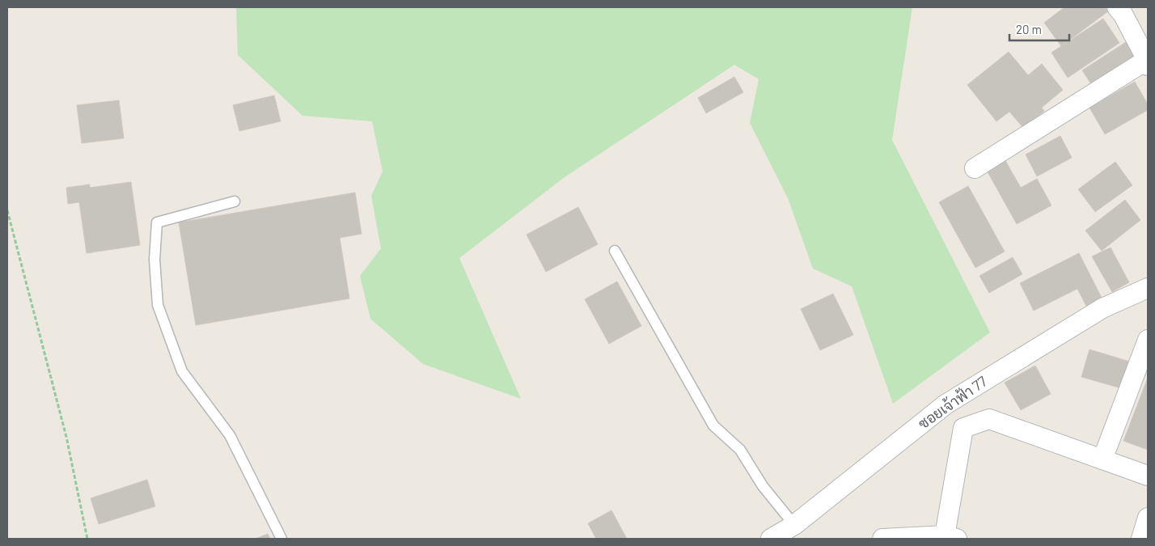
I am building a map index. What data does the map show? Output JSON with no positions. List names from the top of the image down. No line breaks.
{"streets":{"street":["ซอยเจ้าฟ้า 77"]},"scale_bar":"20 m"}
